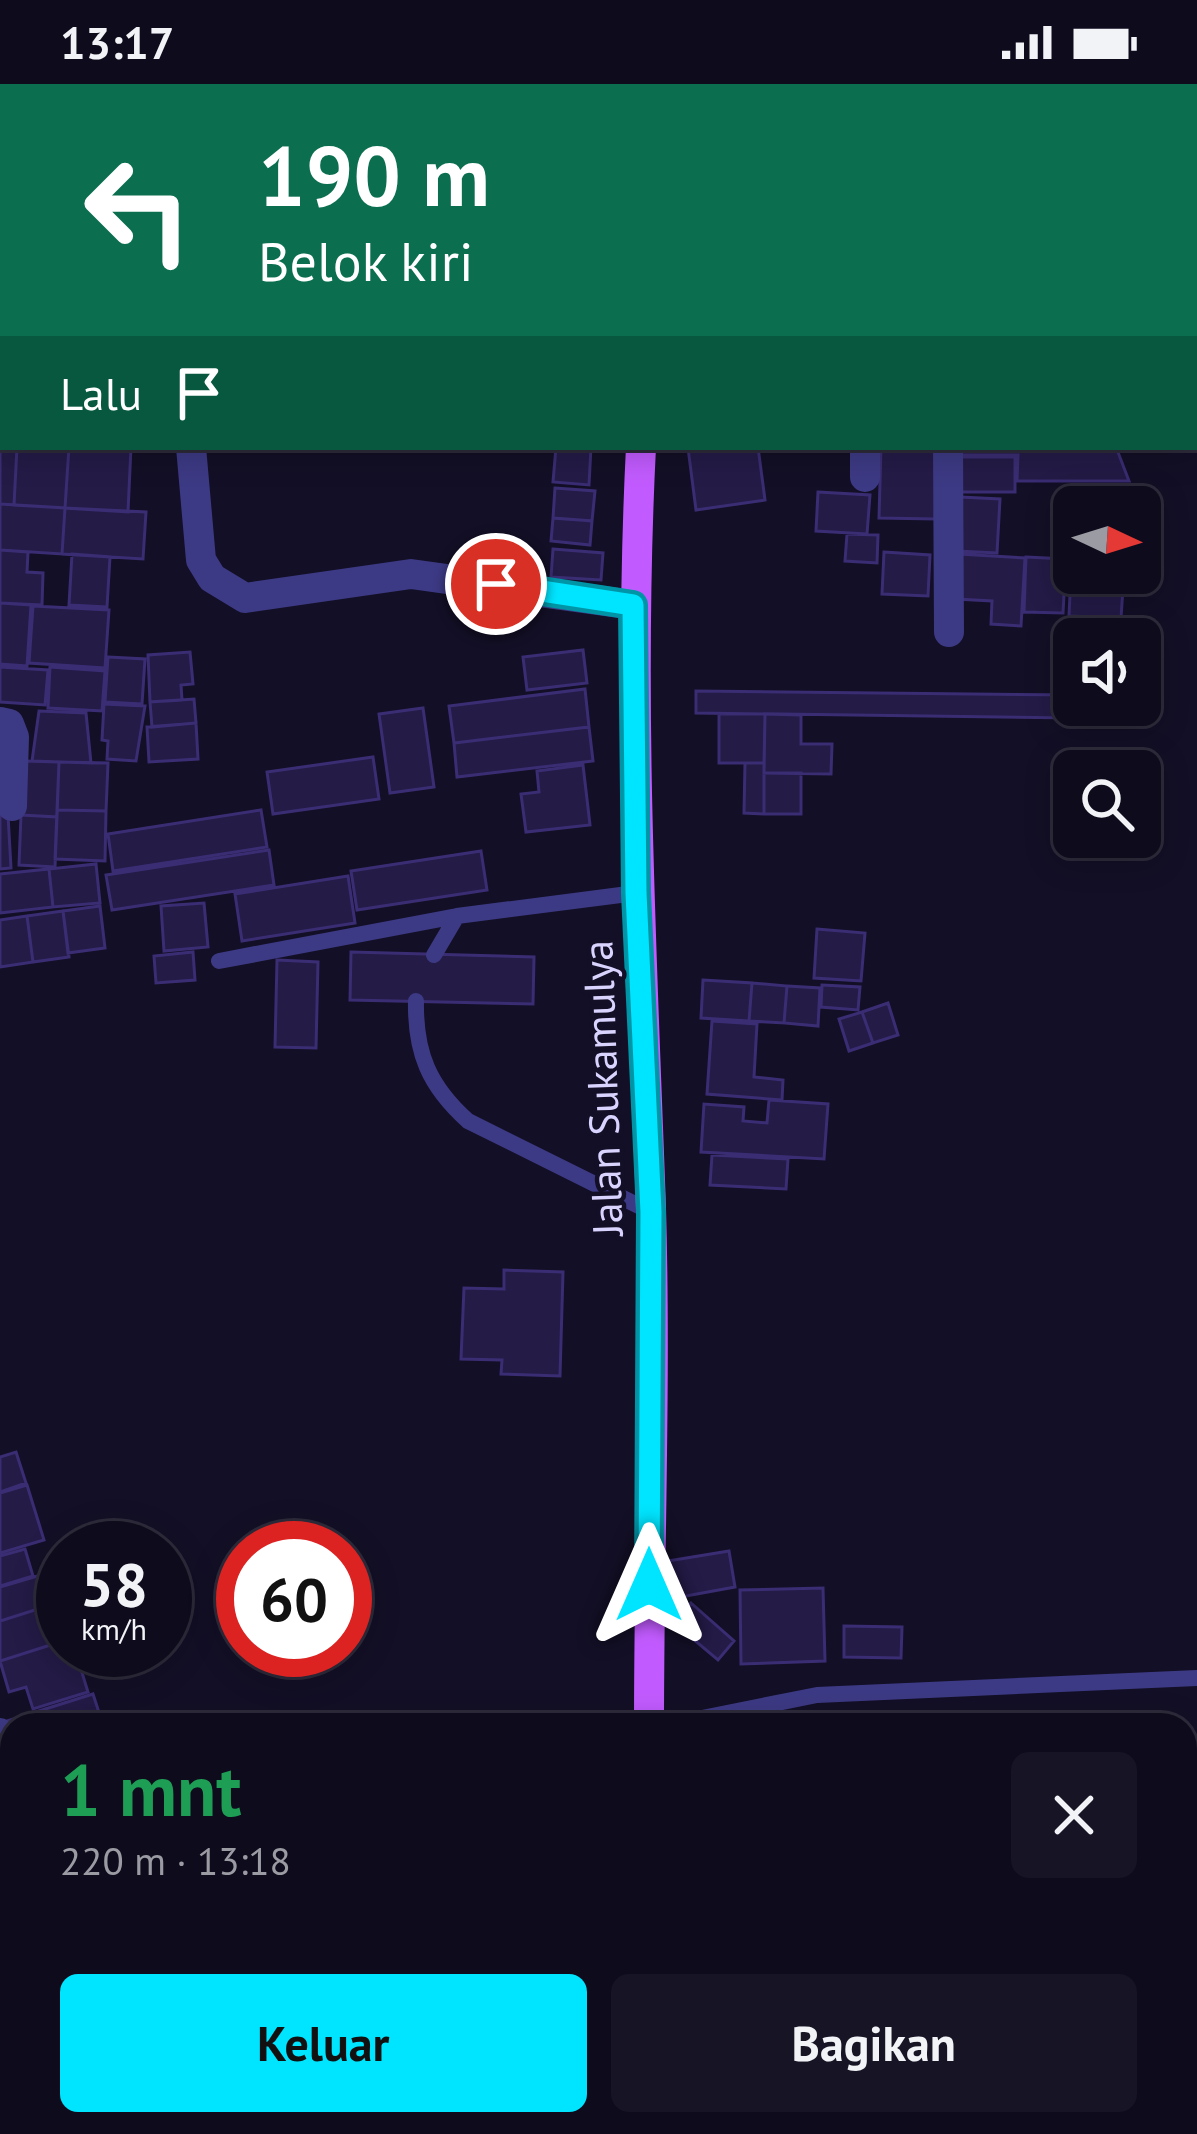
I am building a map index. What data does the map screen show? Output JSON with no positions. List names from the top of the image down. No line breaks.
{"streets":{"main road":["Jalan Sukamulya"]},"north":"right","page":{"status":"13:17","turn":["190 m","Belok kiri"],"then":"Lalu","speed":"58 km/h","limit":"60","heading":["1 mnt","220 m · 13:18"],"buttons":["Keluar","Bagikan"]}}
